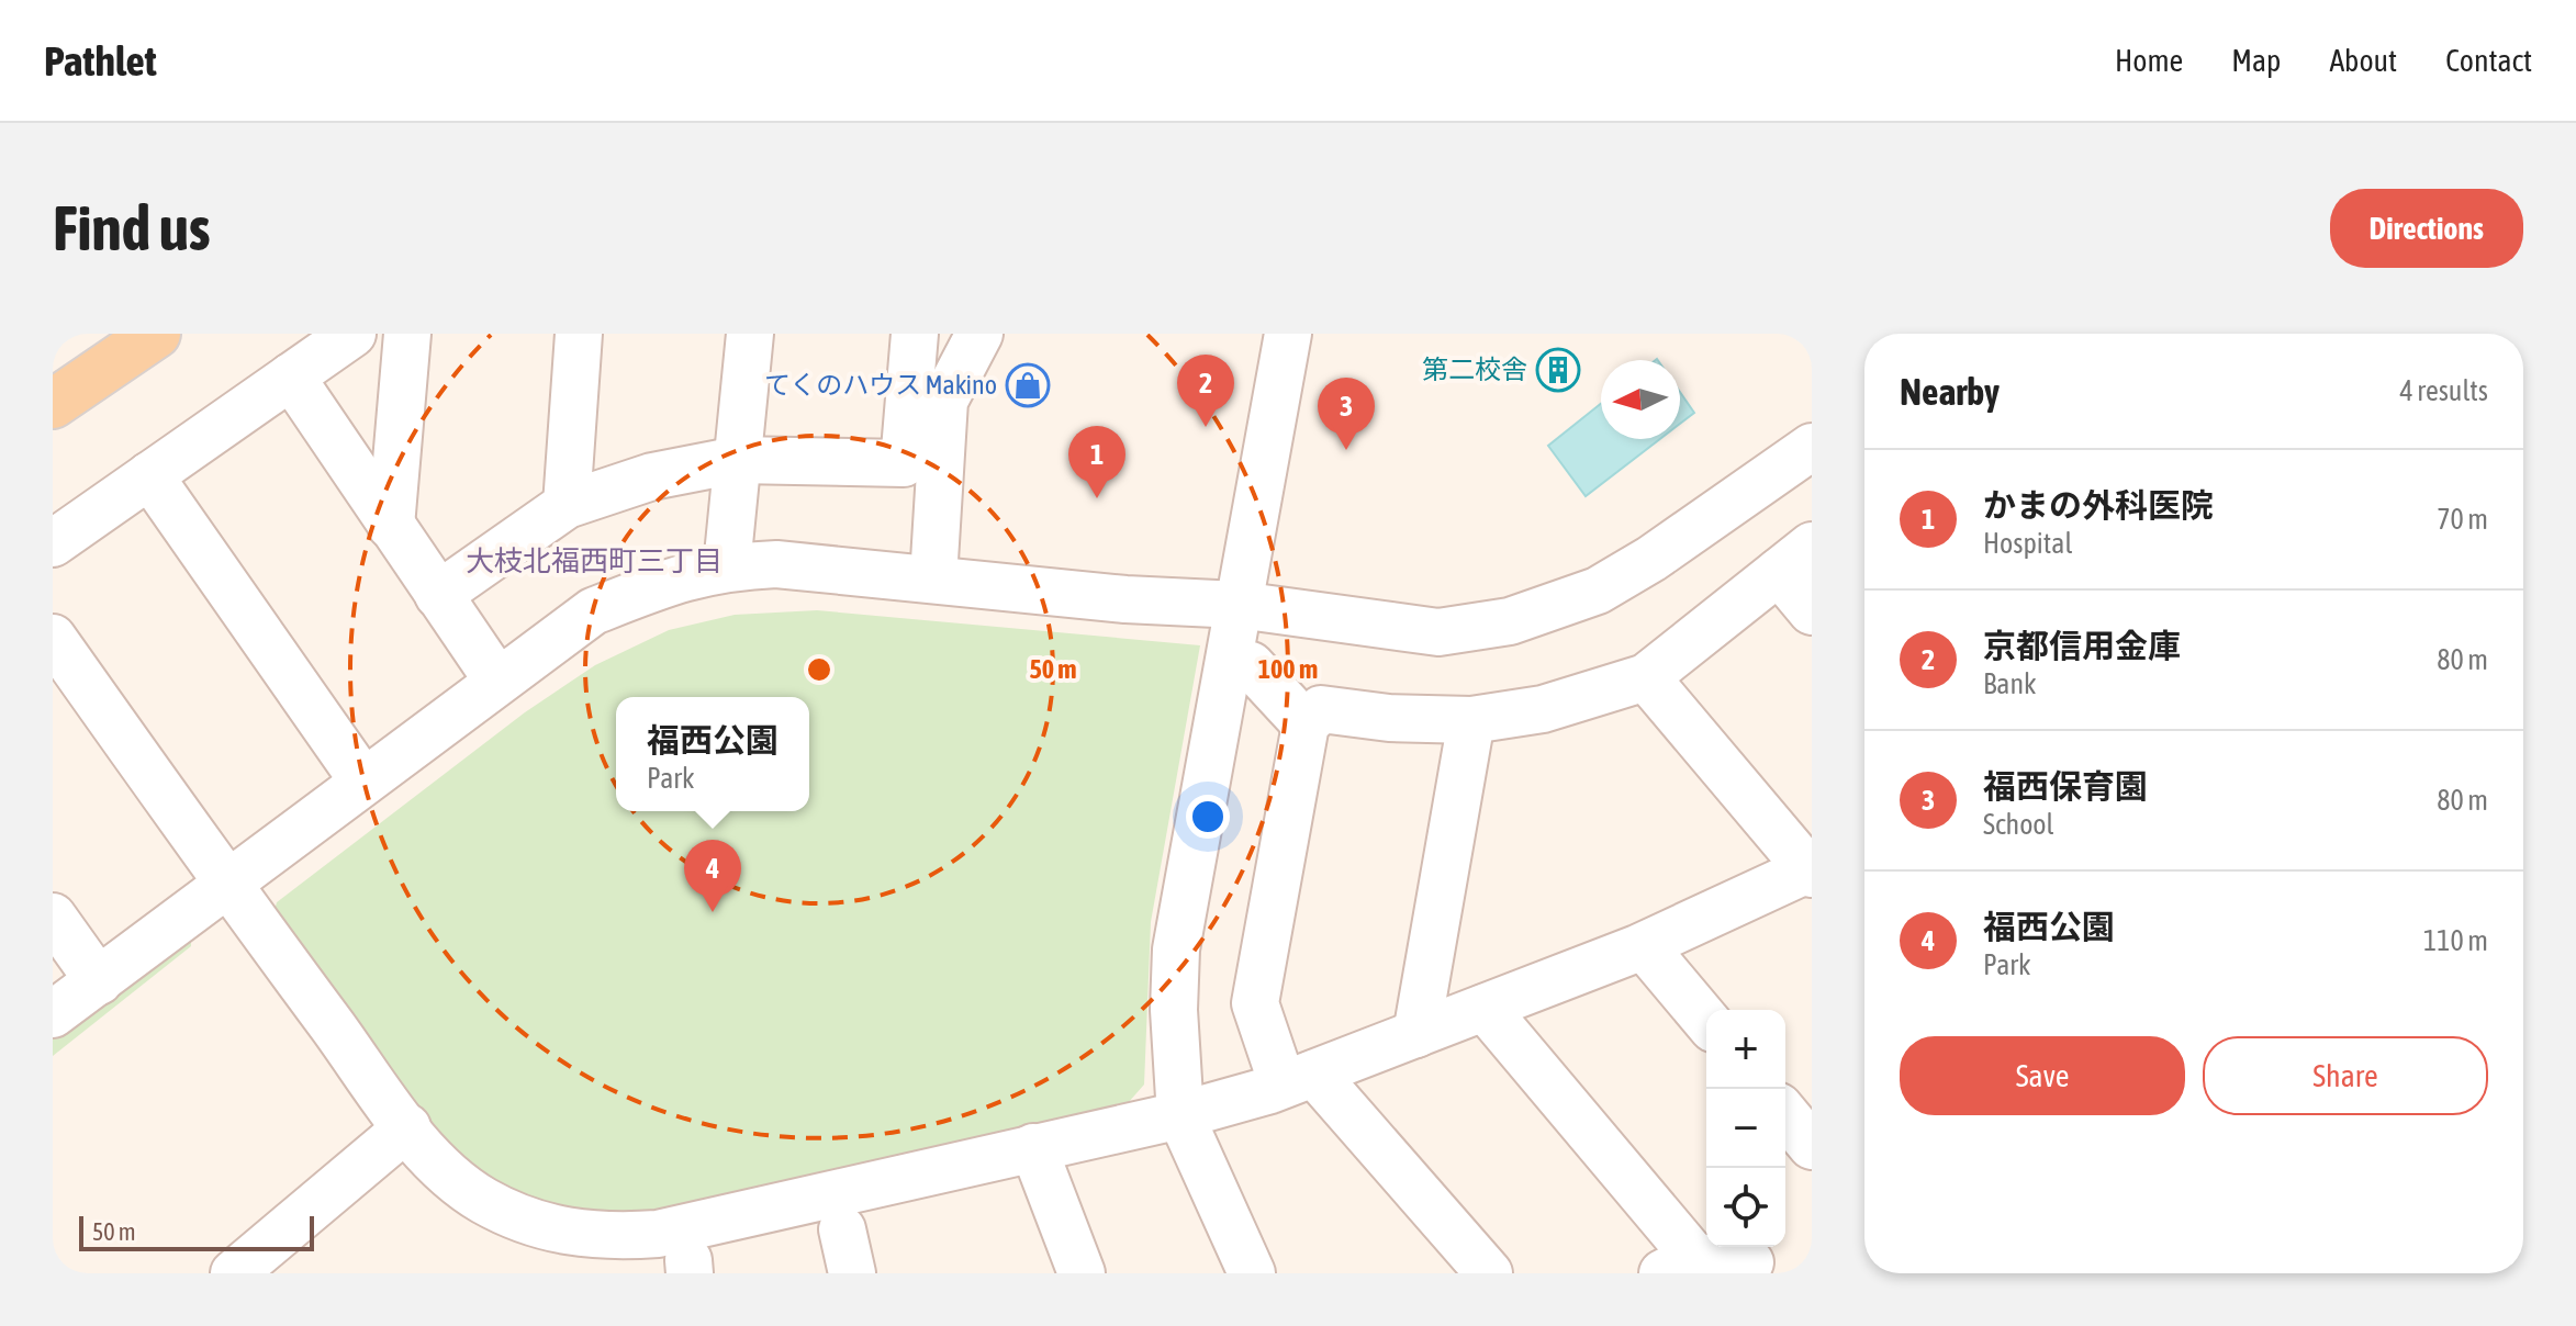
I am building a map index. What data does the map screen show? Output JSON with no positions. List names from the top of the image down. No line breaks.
{"districts":["大枝北福西町三丁目"],"places":{"building":["第二校舎"],"shop":["てくのハウス Makino"]},"scale_bar":"50 m","north":"left","page":{"header":"Pathlet","nav":["Home","Map","About","Contact"],"buttons":["Directions",["Save","Share"]],"title":"Find us","heading":["Nearby","4 results"],"pins":["2","3","1","4"],"list":[{"mark":"1","name":"かまの外科医院","note":"Hospital","value":"70 m"},{"mark":"2","name":"京都信用金庫","note":"Bank","value":"80 m"},{"mark":"3","name":"福西保育園","note":"School","value":"80 m"},{"mark":"4","name":"福西公園","note":"Park","value":"110 m"}],"popup":["福西公園","Park"],"map_buttons":["+","−"],"scale":"50 m"},"rings":["50 m","100 m"]}
